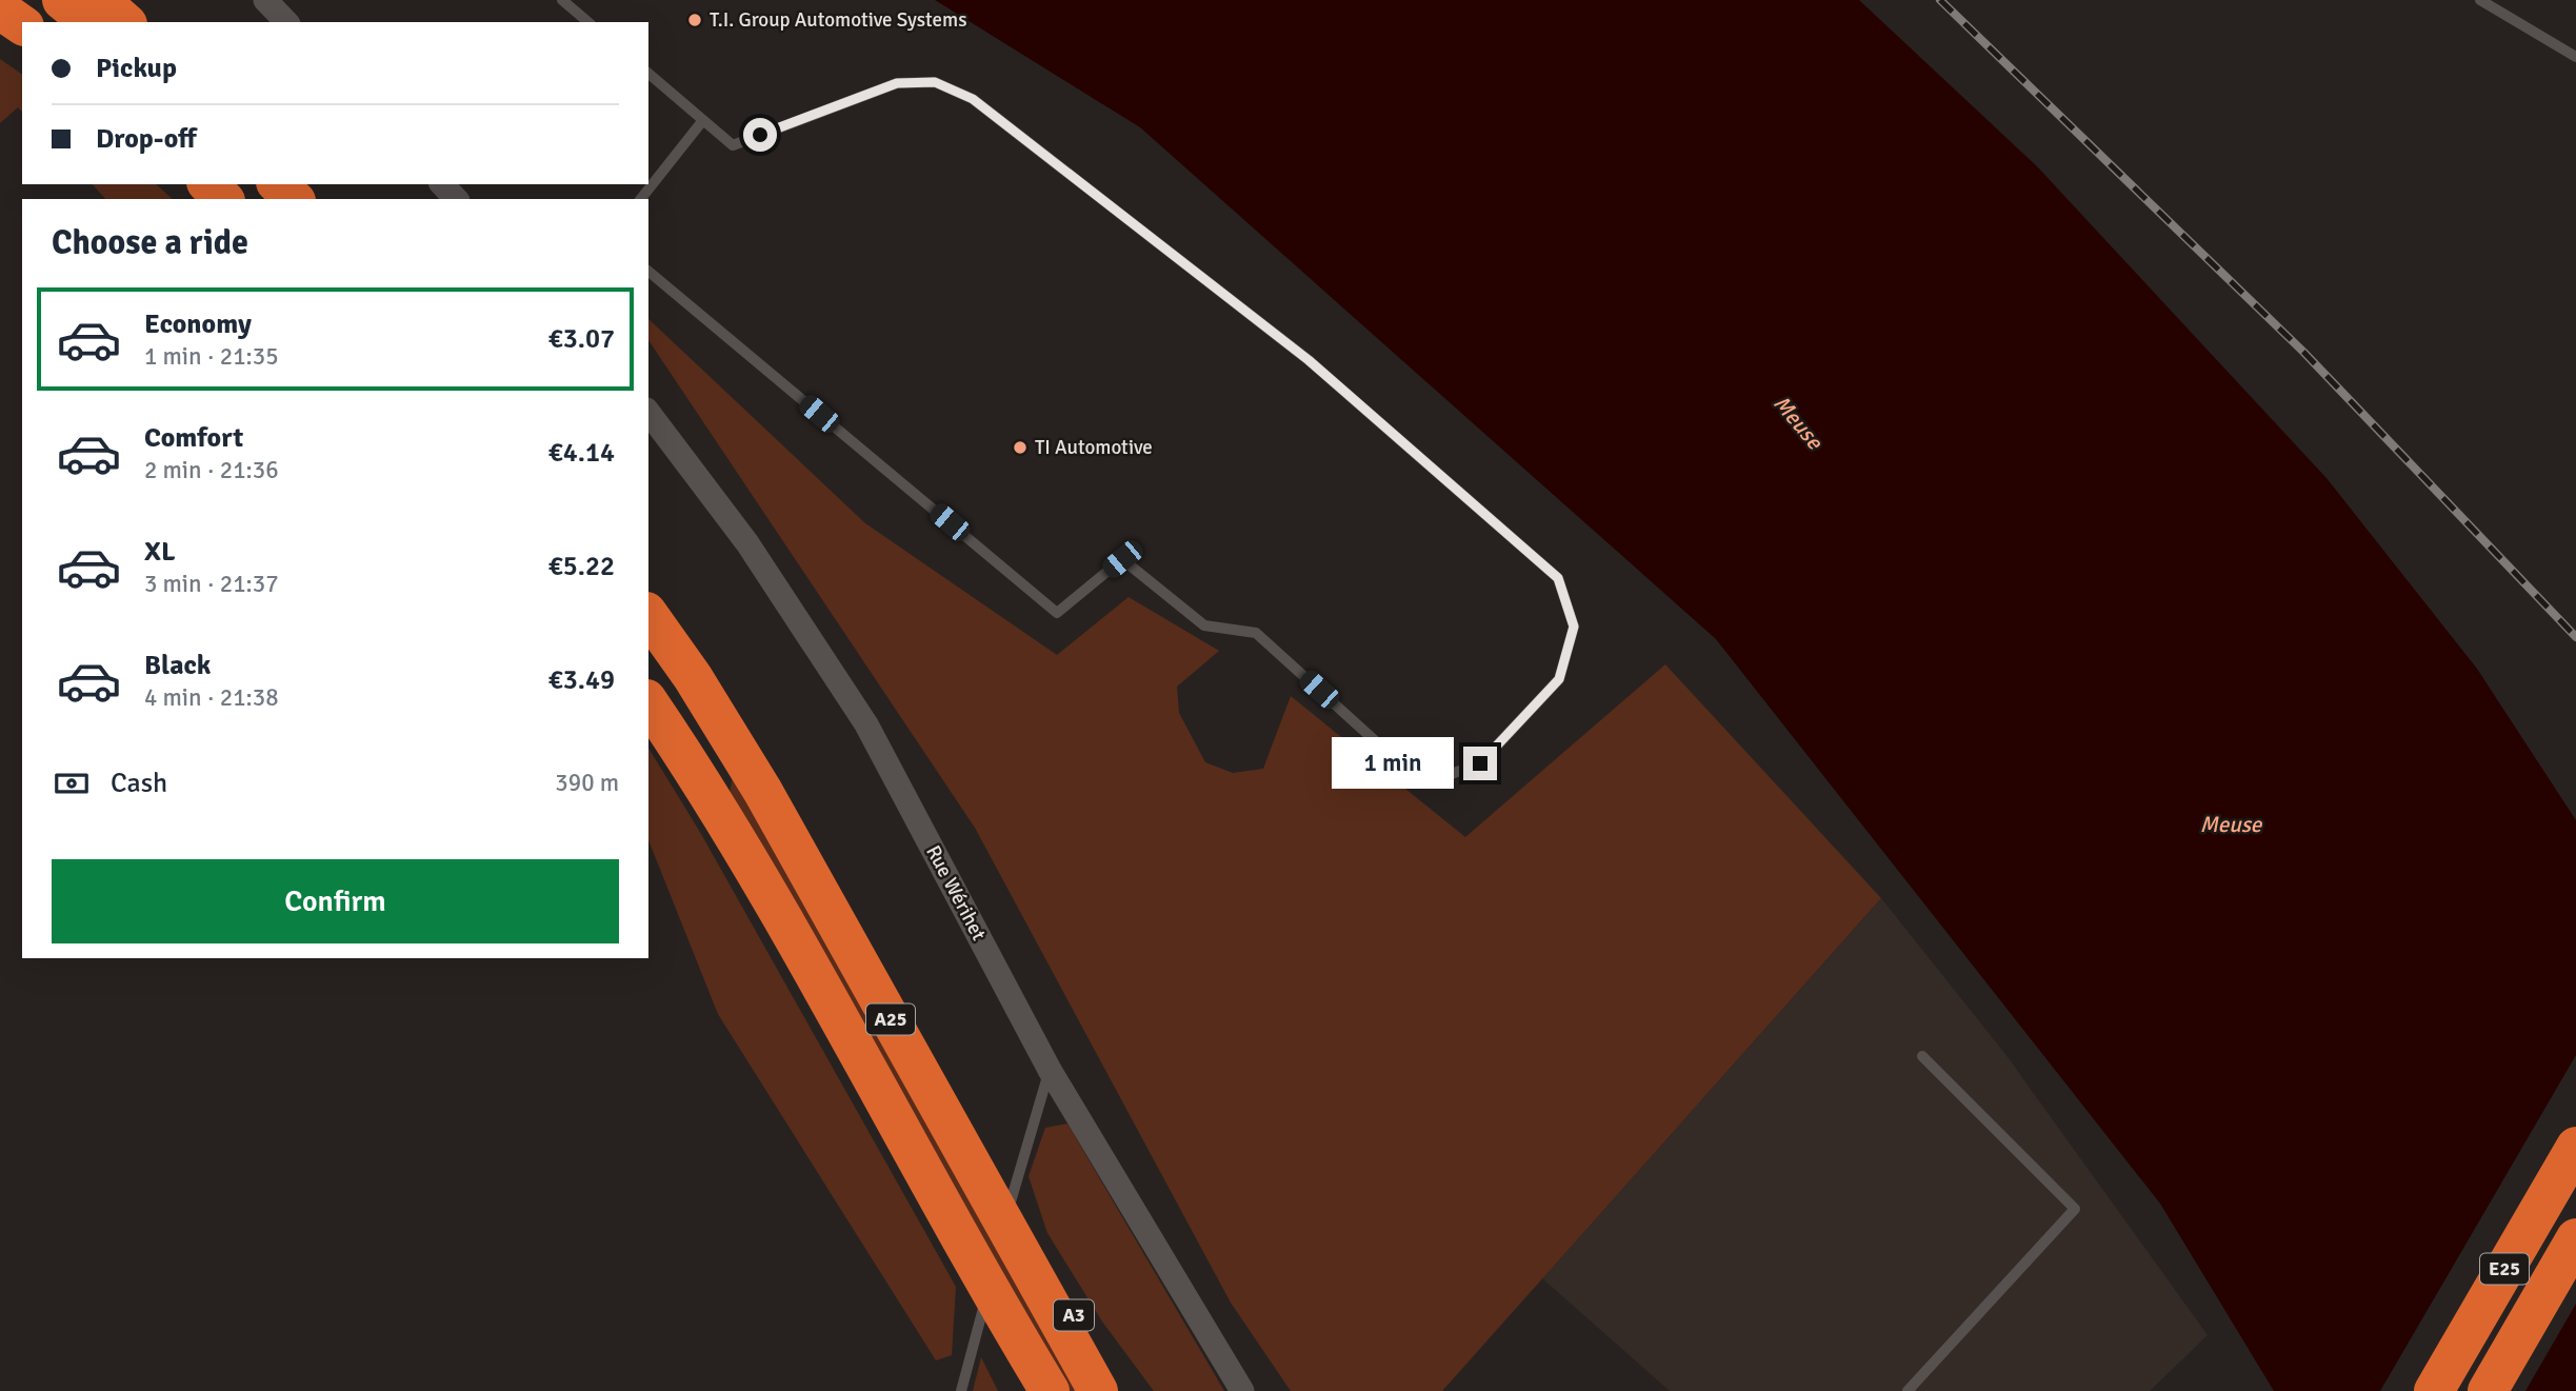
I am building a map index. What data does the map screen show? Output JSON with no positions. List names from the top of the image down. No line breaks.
{"streets":{"highway":["A25","E25","A3"],"street":["Rue Wérihet"]},"crossings":[["A25","A3"]],"water":["Meuse"],"places":["T.I. Group Automotive Systems","TI Automotive"],"page":{"banner":["Pickup","Drop-off"],"heading":"Choose a ride","list":[{"name":"Economy","note":"1 min · 21:35","value":"€3.07"},{"name":"Comfort","note":"2 min · 21:36","value":"€4.14"},{"name":"XL","note":"3 min · 21:37","value":"€5.22"},{"name":"Black","note":"4 min · 21:38","value":"€3.49"}],"bubble":"1 min","pay":["Cash","390 m"],"buttons":"Confirm"}}
